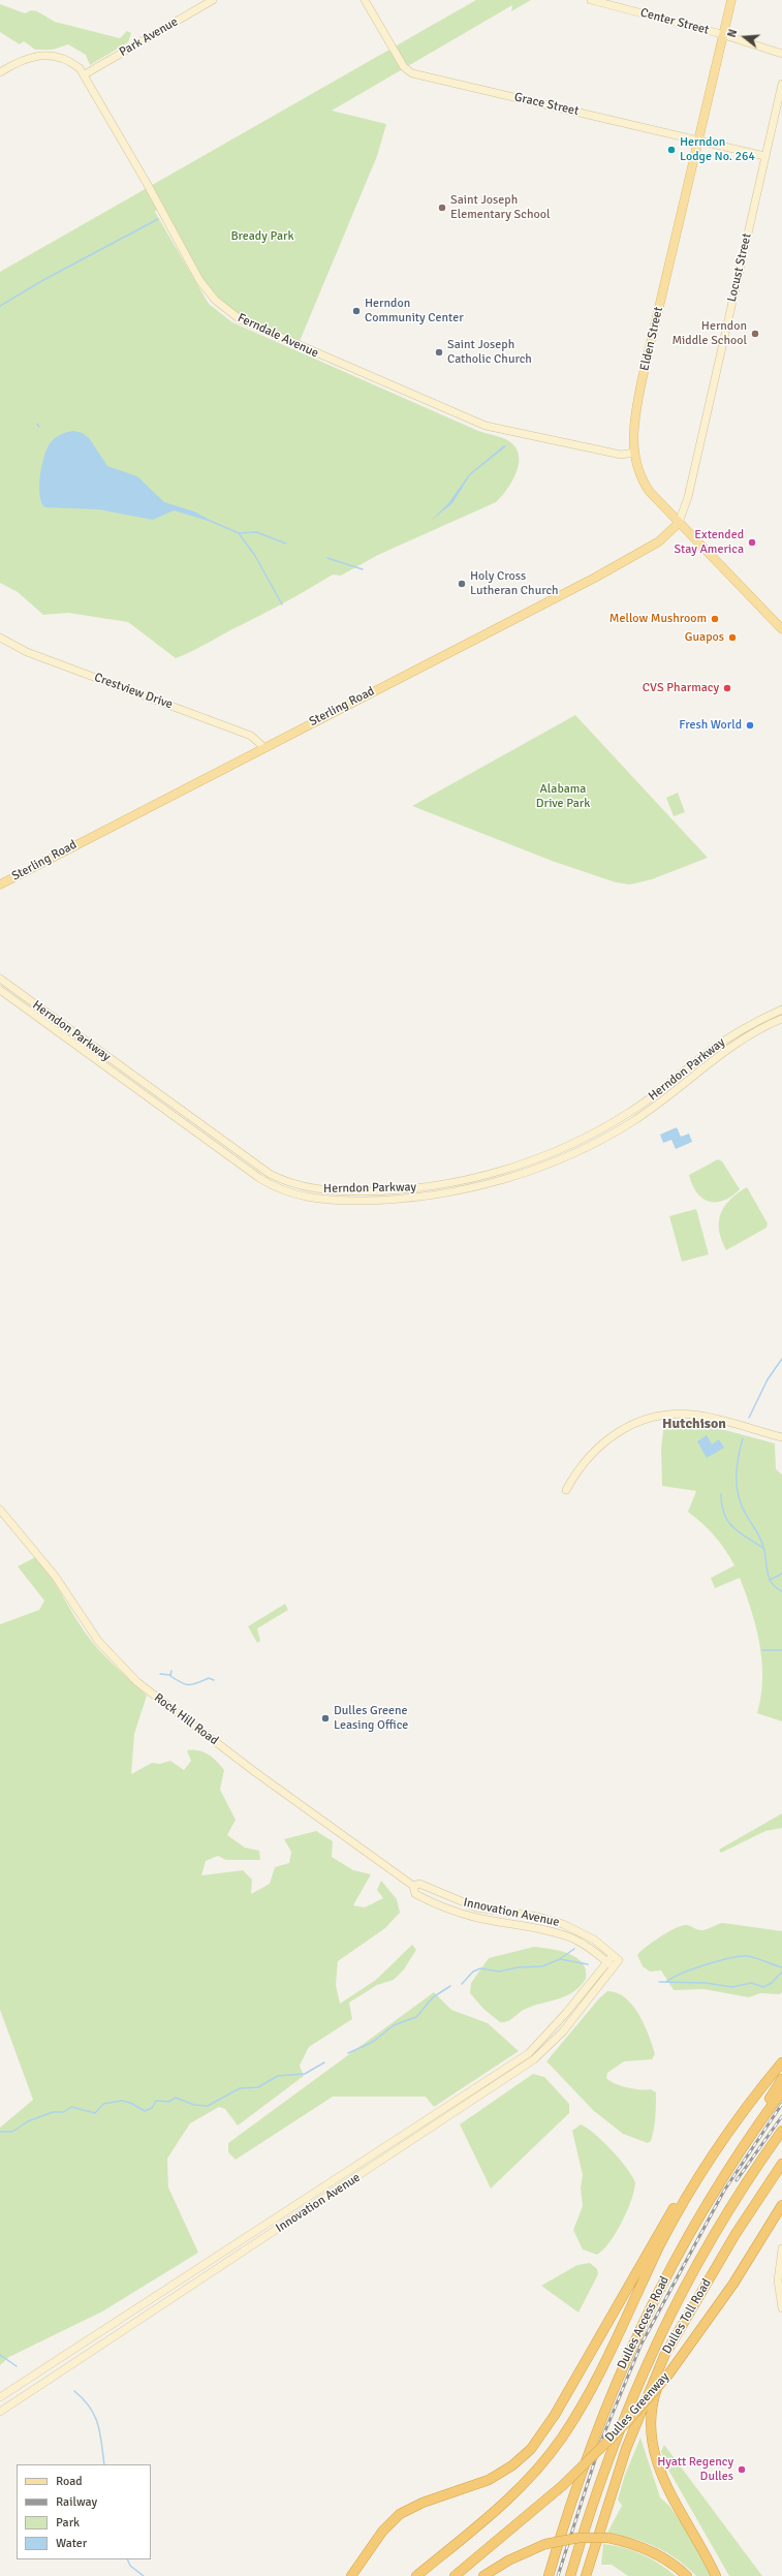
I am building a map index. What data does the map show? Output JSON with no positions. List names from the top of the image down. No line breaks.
{"streets":{"highway":["Dulles Toll Road","Dulles Access Road","Dulles Greenway"],"main road":["Elden Street","Sterling Road"],"street":["Center Street","Park Avenue","Grace Street","Locust Street","Ferndale Avenue","Crestview Drive","Herndon Parkway","Rock Hill Road","Innovation Avenue"]},"crossings":[["Center Street","Elden Street"],["Park Avenue","Ferndale Avenue"],["Grace Street","Locust Street"],["Grace Street","Elden Street"],["Locust Street","Elden Street"],["Locust Street","Sterling Road"],["Ferndale Avenue","Elden Street"],["Elden Street","Sterling Road"],["Crestview Drive","Sterling Road"],["Rock Hill Road","Innovation Avenue"]],"districts":["Hutchison"],"parks":["Bready Park","Alabama Drive Park"],"places":["Herndon Lodge No. 264","Saint Joseph Elementary School","Herndon Community Center","Herndon Middle School","Saint Joseph Catholic Church","Extended Stay America","Holy Cross Lutheran Church","Mellow Mushroom","Guapos","CVS Pharmacy","Fresh World","Dulles Greene Leasing Office","Hyatt Regency Dulles"],"legend":["Road","Railway","Park","Water"],"north":"left"}
